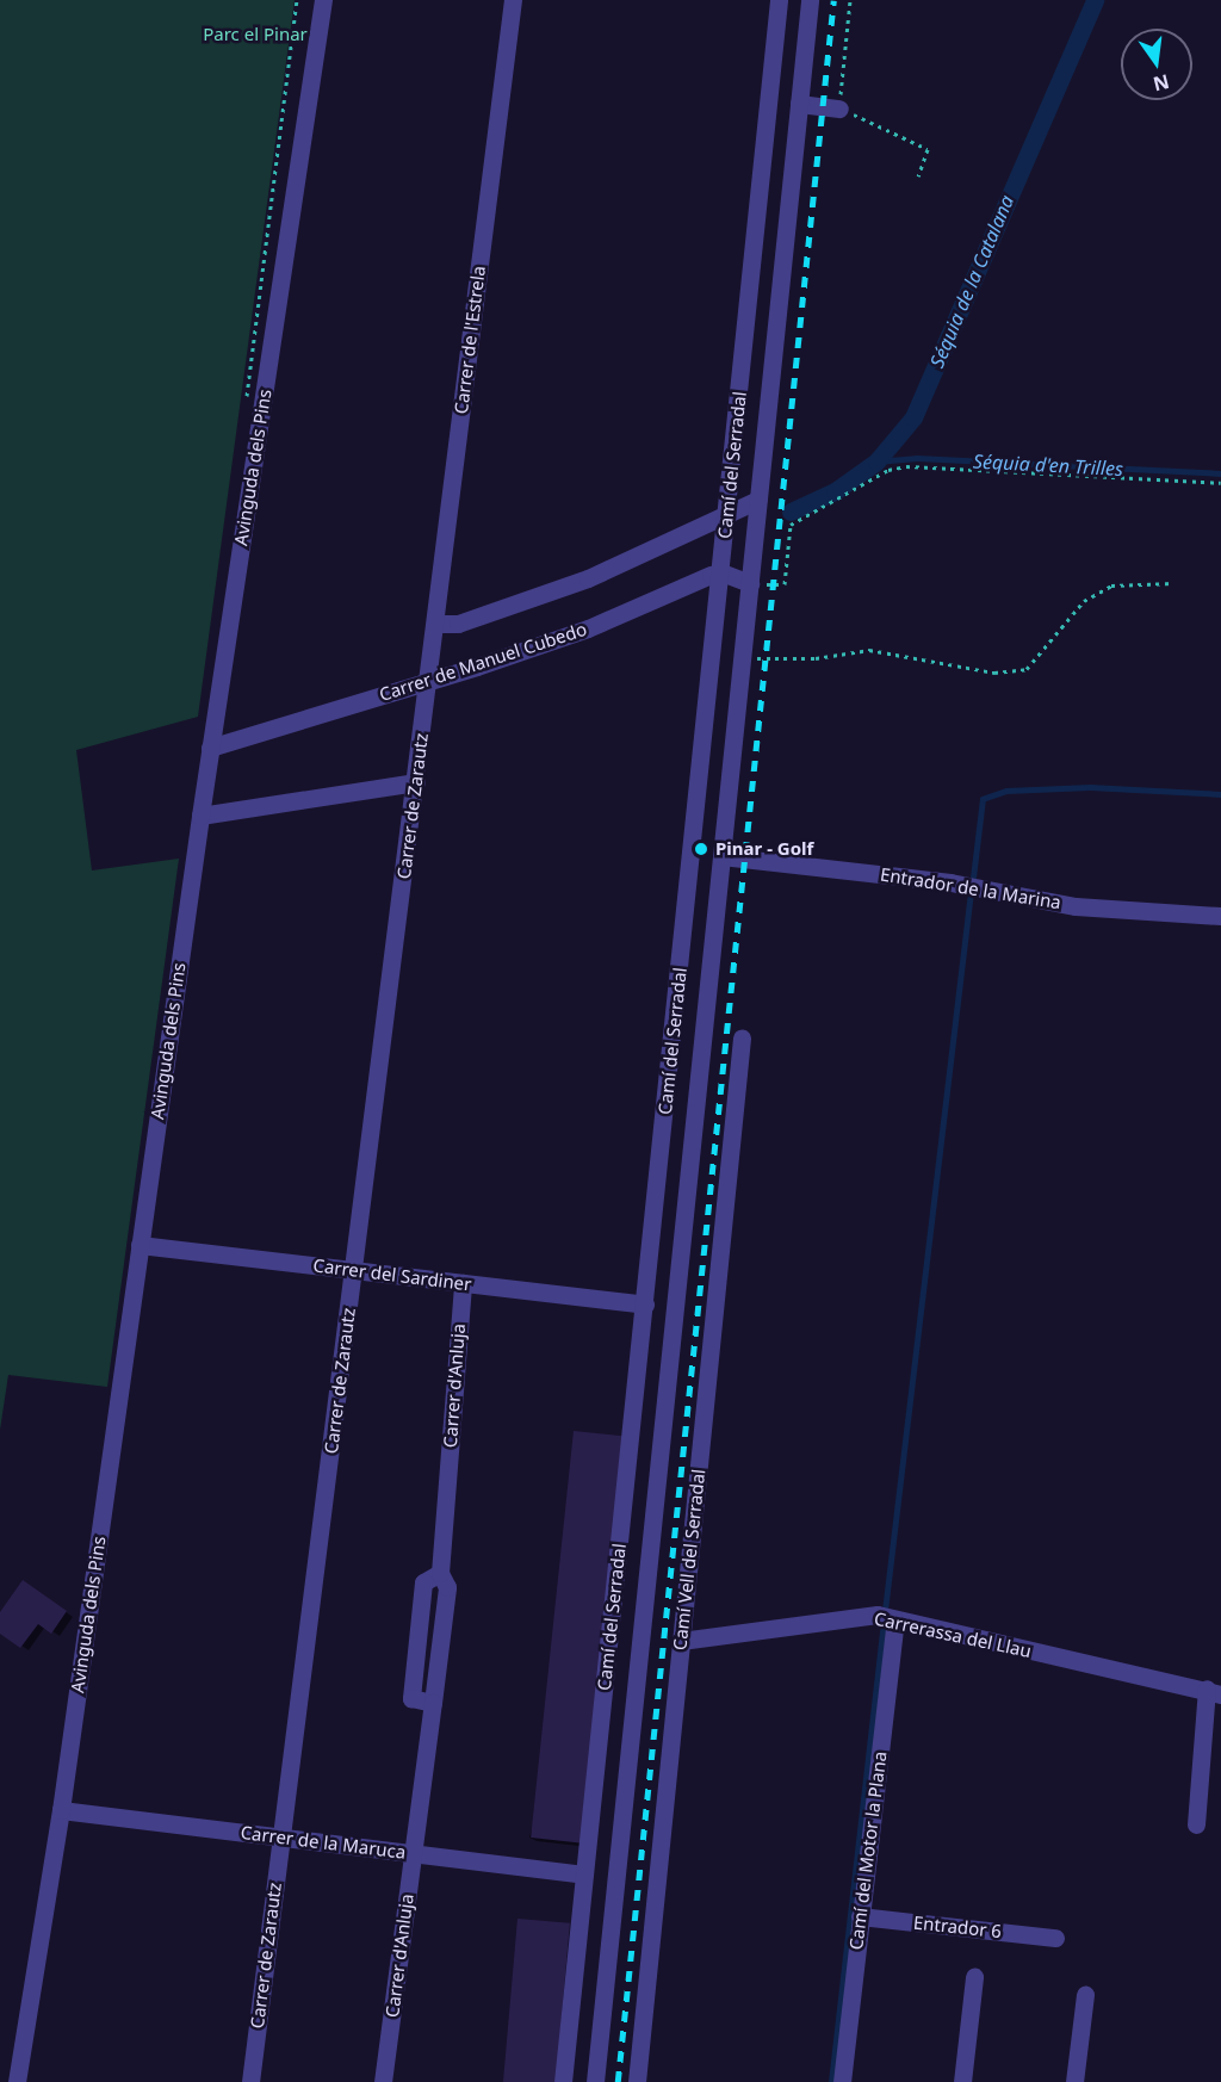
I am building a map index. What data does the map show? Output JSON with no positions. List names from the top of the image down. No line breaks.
{"streets":{"street":["Carrer de l'Estrela","Camí del Serradal","Avinguda dels Pins","Carrer de Manuel Cubedo","Carrer de Zarautz","Entrador de la Marina","Carrer del Sardiner","Carrer d'Anluja","Camí Vell del Serradal","Carrerassa del Llau","Carrer de la Maruca","Camí del Motor la Plana","Entrador 6"]},"crossings":[["Carrer de l'Estrela","Carrer de Manuel Cubedo"],["Carrer de l'Estrela","Carrer de Zarautz"],["Camí del Serradal","Carrer de Manuel Cubedo"],["Camí del Serradal","Entrador de la Marina"],["Camí del Serradal","Carrer del Sardiner"],["Camí del Serradal","Carrer de la Maruca"],["Avinguda dels Pins","Carrer de Manuel Cubedo"],["Avinguda dels Pins","Carrer del Sardiner"],["Avinguda dels Pins","Carrer de la Maruca"],["Carrer de Manuel Cubedo","Carrer de Zarautz"],["Carrer de Zarautz","Carrer del Sardiner"],["Carrer de Zarautz","Carrer de la Maruca"],["Carrer del Sardiner","Carrer d'Anluja"],["Carrer d'Anluja","Carrer de la Maruca"],["Camí Vell del Serradal","Carrerassa del Llau"],["Carrerassa del Llau","Camí del Motor la Plana"],["Camí del Motor la Plana","Entrador 6"]],"water":["Séquia de la Catalana","Séquia d'en Trilles"],"parks":["Parc el Pinar"],"places":["Pinar - Golf"],"north":"bottom"}
